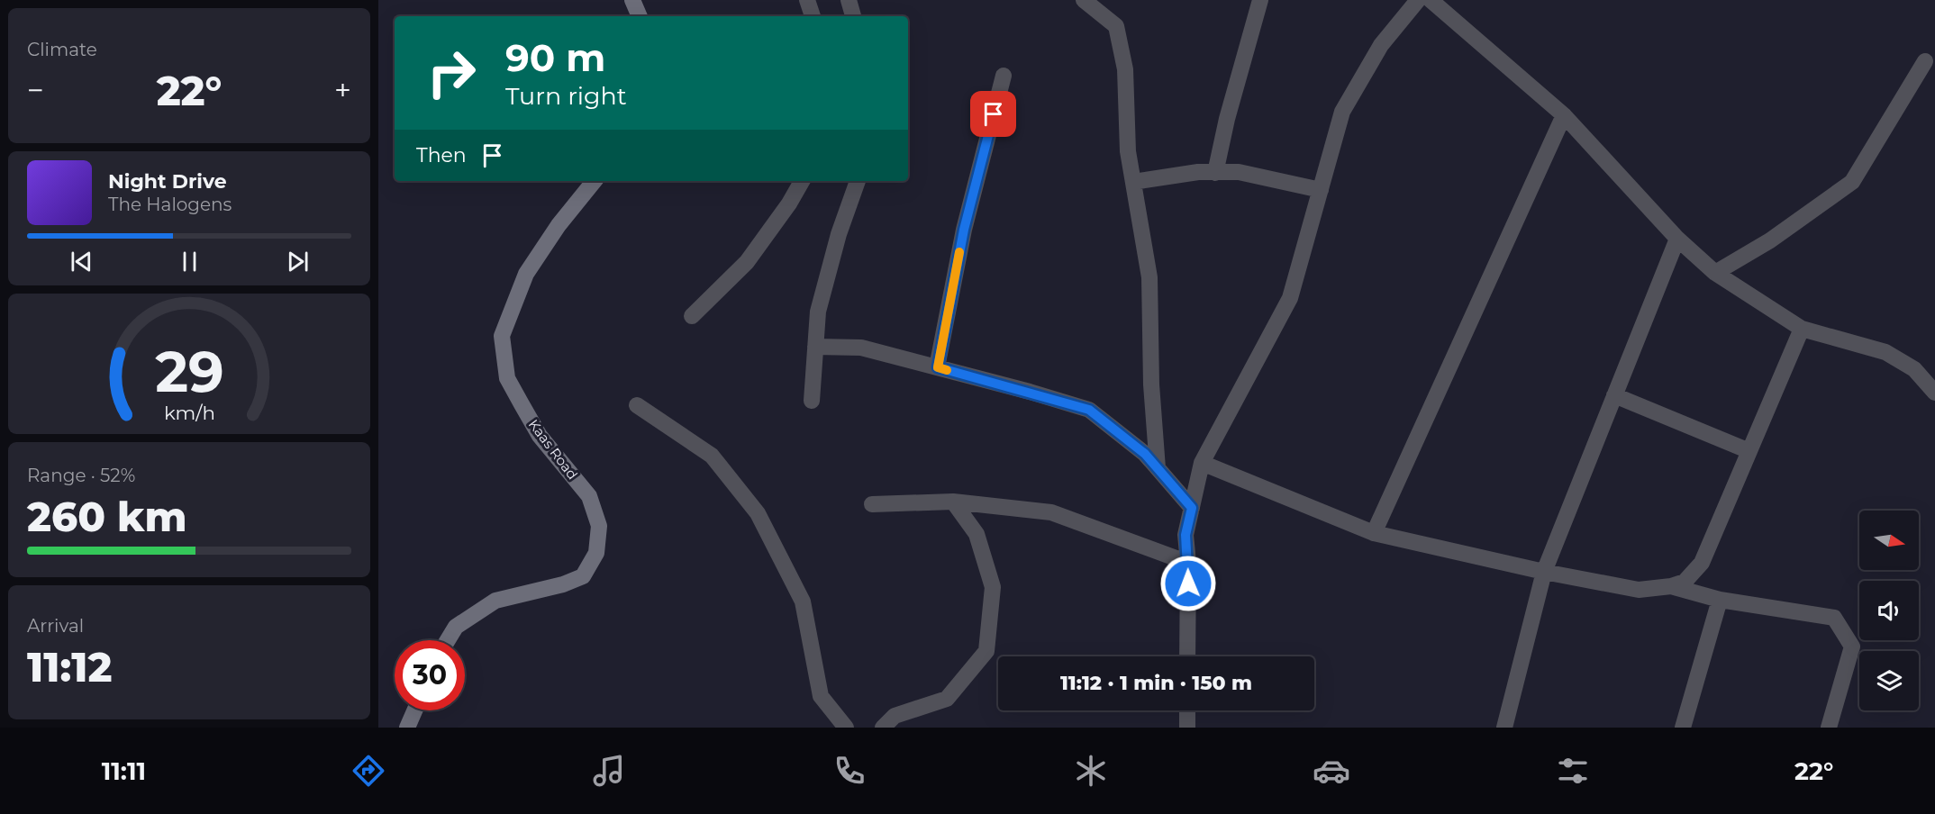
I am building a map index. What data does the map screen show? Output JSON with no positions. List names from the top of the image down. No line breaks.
{"streets":{"main road":["Kaas Road"]},"north":"right","page":{"tile":["Climate",["Range · 52%","260 km"],["Arrival","11:12"]],"turn":["90 m","Turn right"],"heat":["−","22°","+"],"then":"Then","song":["Night Drive","The Halogens"],"limit":"30","trip":"11:12 · 1 min · 150 m","tabs":["11:11","22°"],"gauge":["29","km/h"]}}
